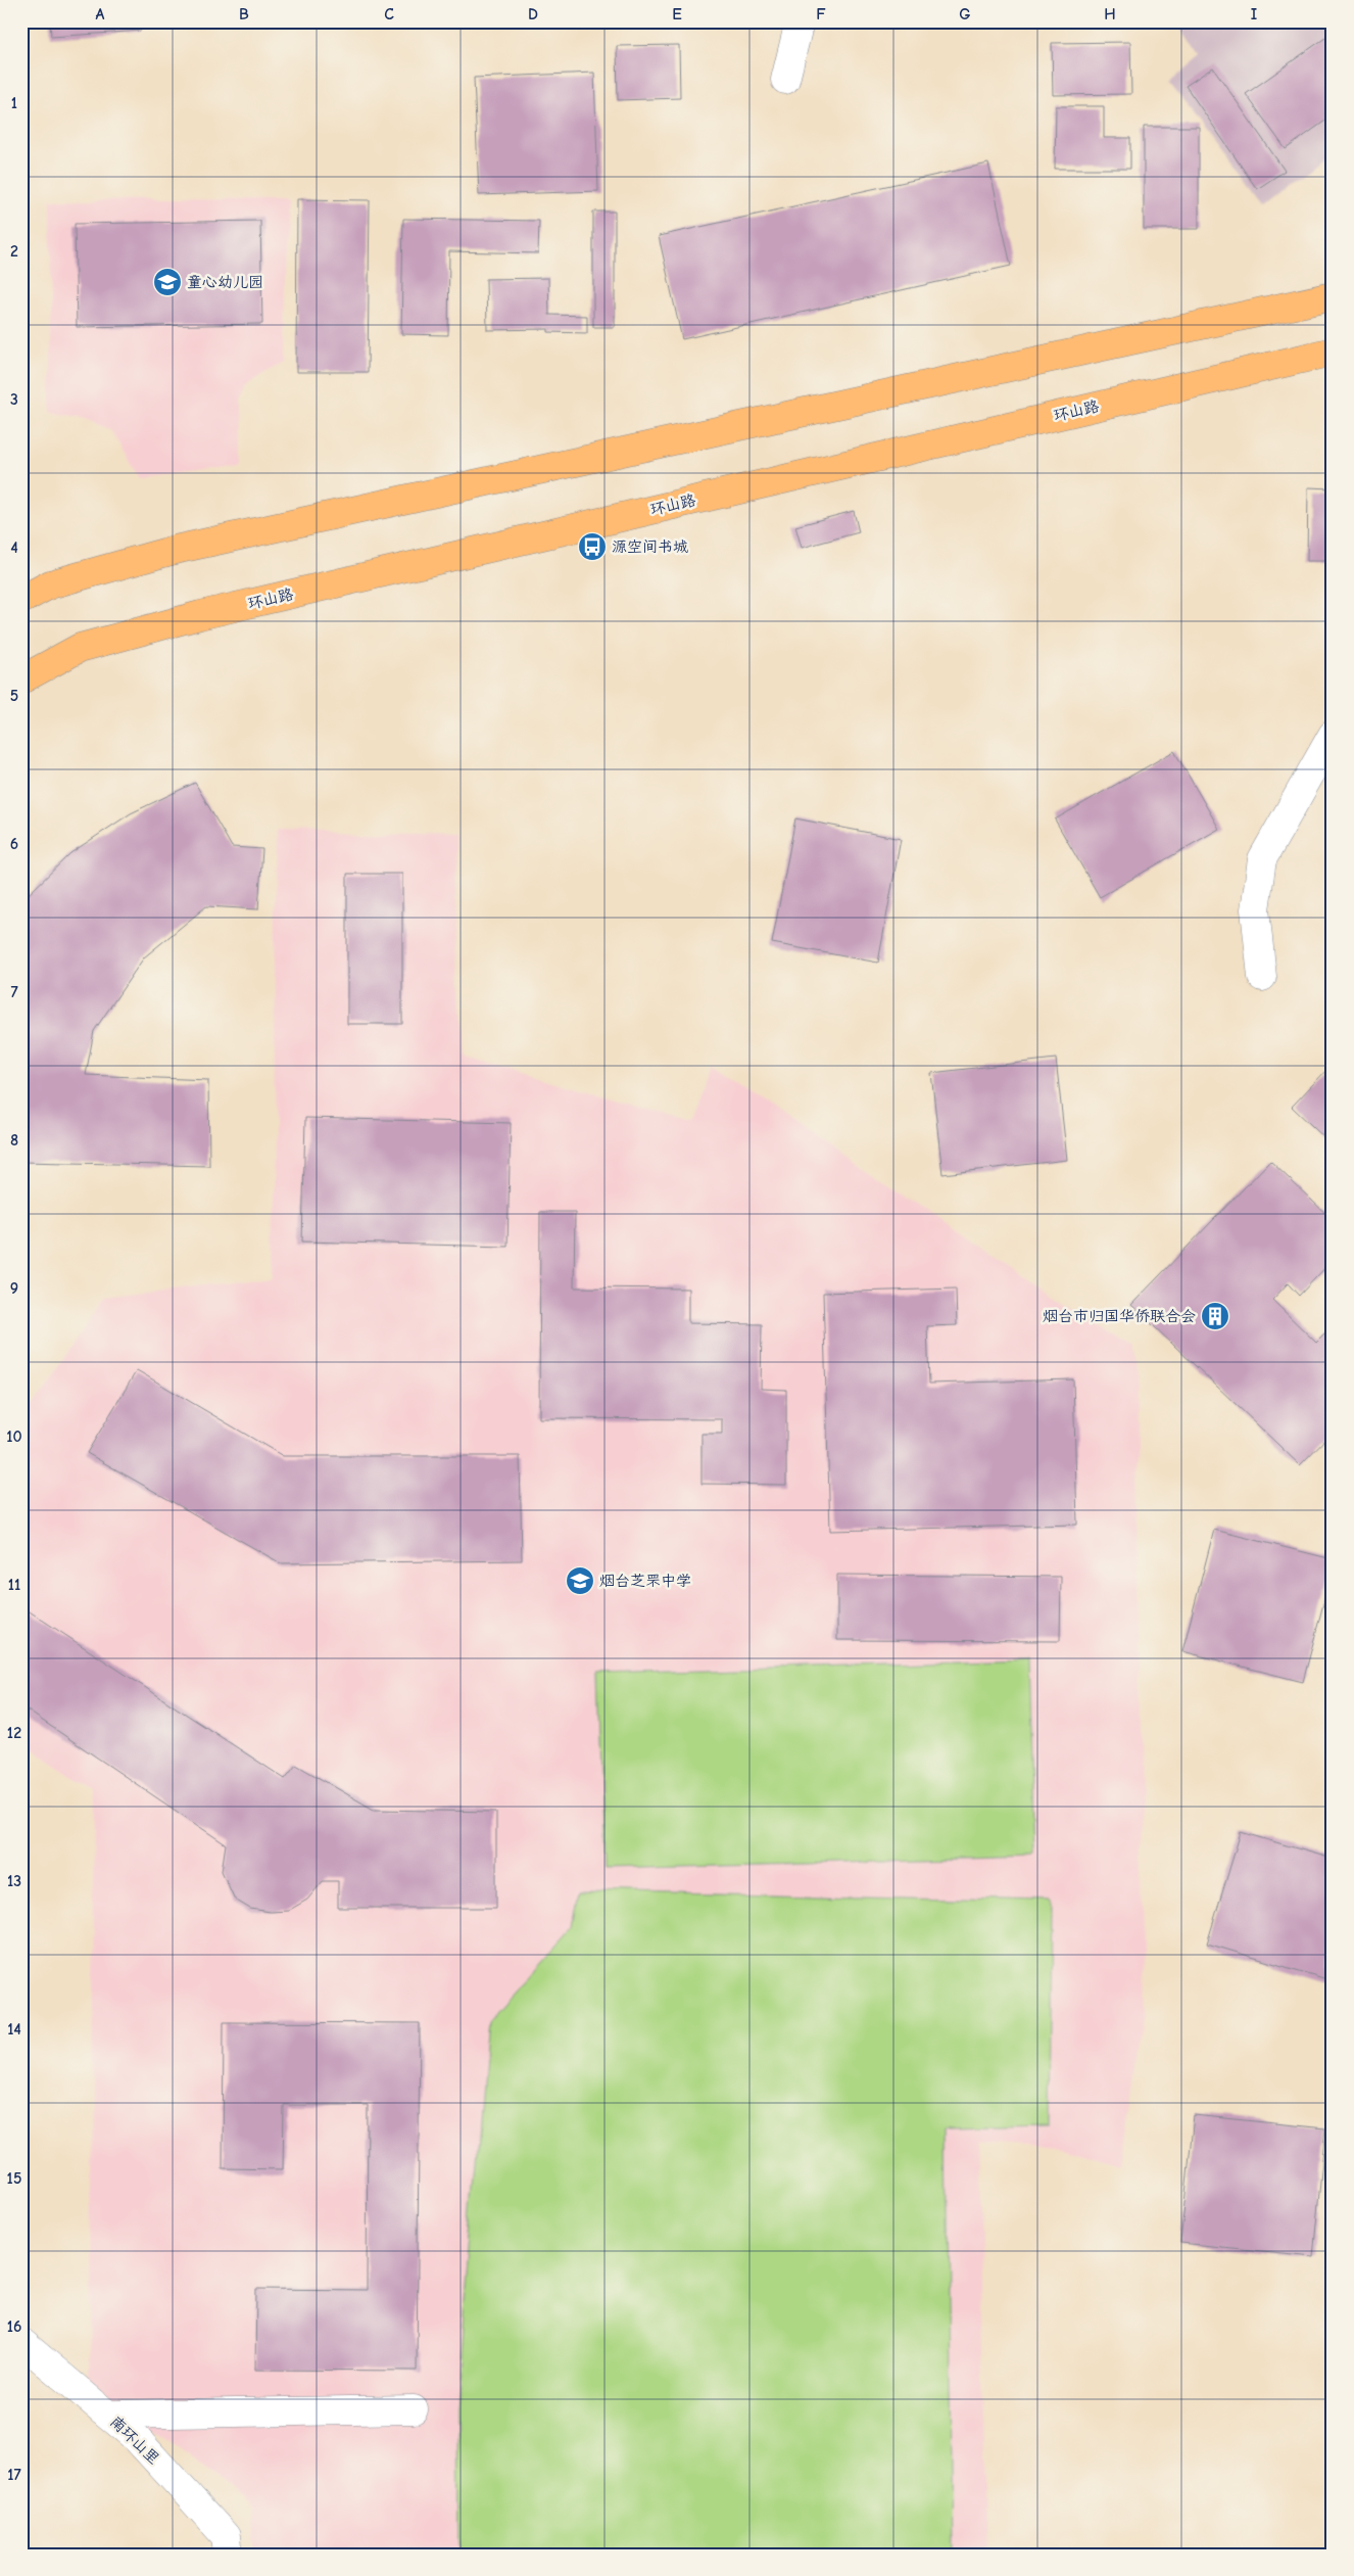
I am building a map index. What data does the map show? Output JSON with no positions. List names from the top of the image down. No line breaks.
{"streets":{"main road":["环山路"],"street":["南环山里"]},"places":{"school or university":["童心幼儿园","烟台芝罘中学"],"bus stop":["源空间书城"],"building":["烟台市归国华侨联合会"]},"grid":{"columns":["A","B","C","D","E","F","G","H","I"],"rows":["1","2","3","4","5","6","7","8","9","10","11","12","13","14","15","16","17"]}}
